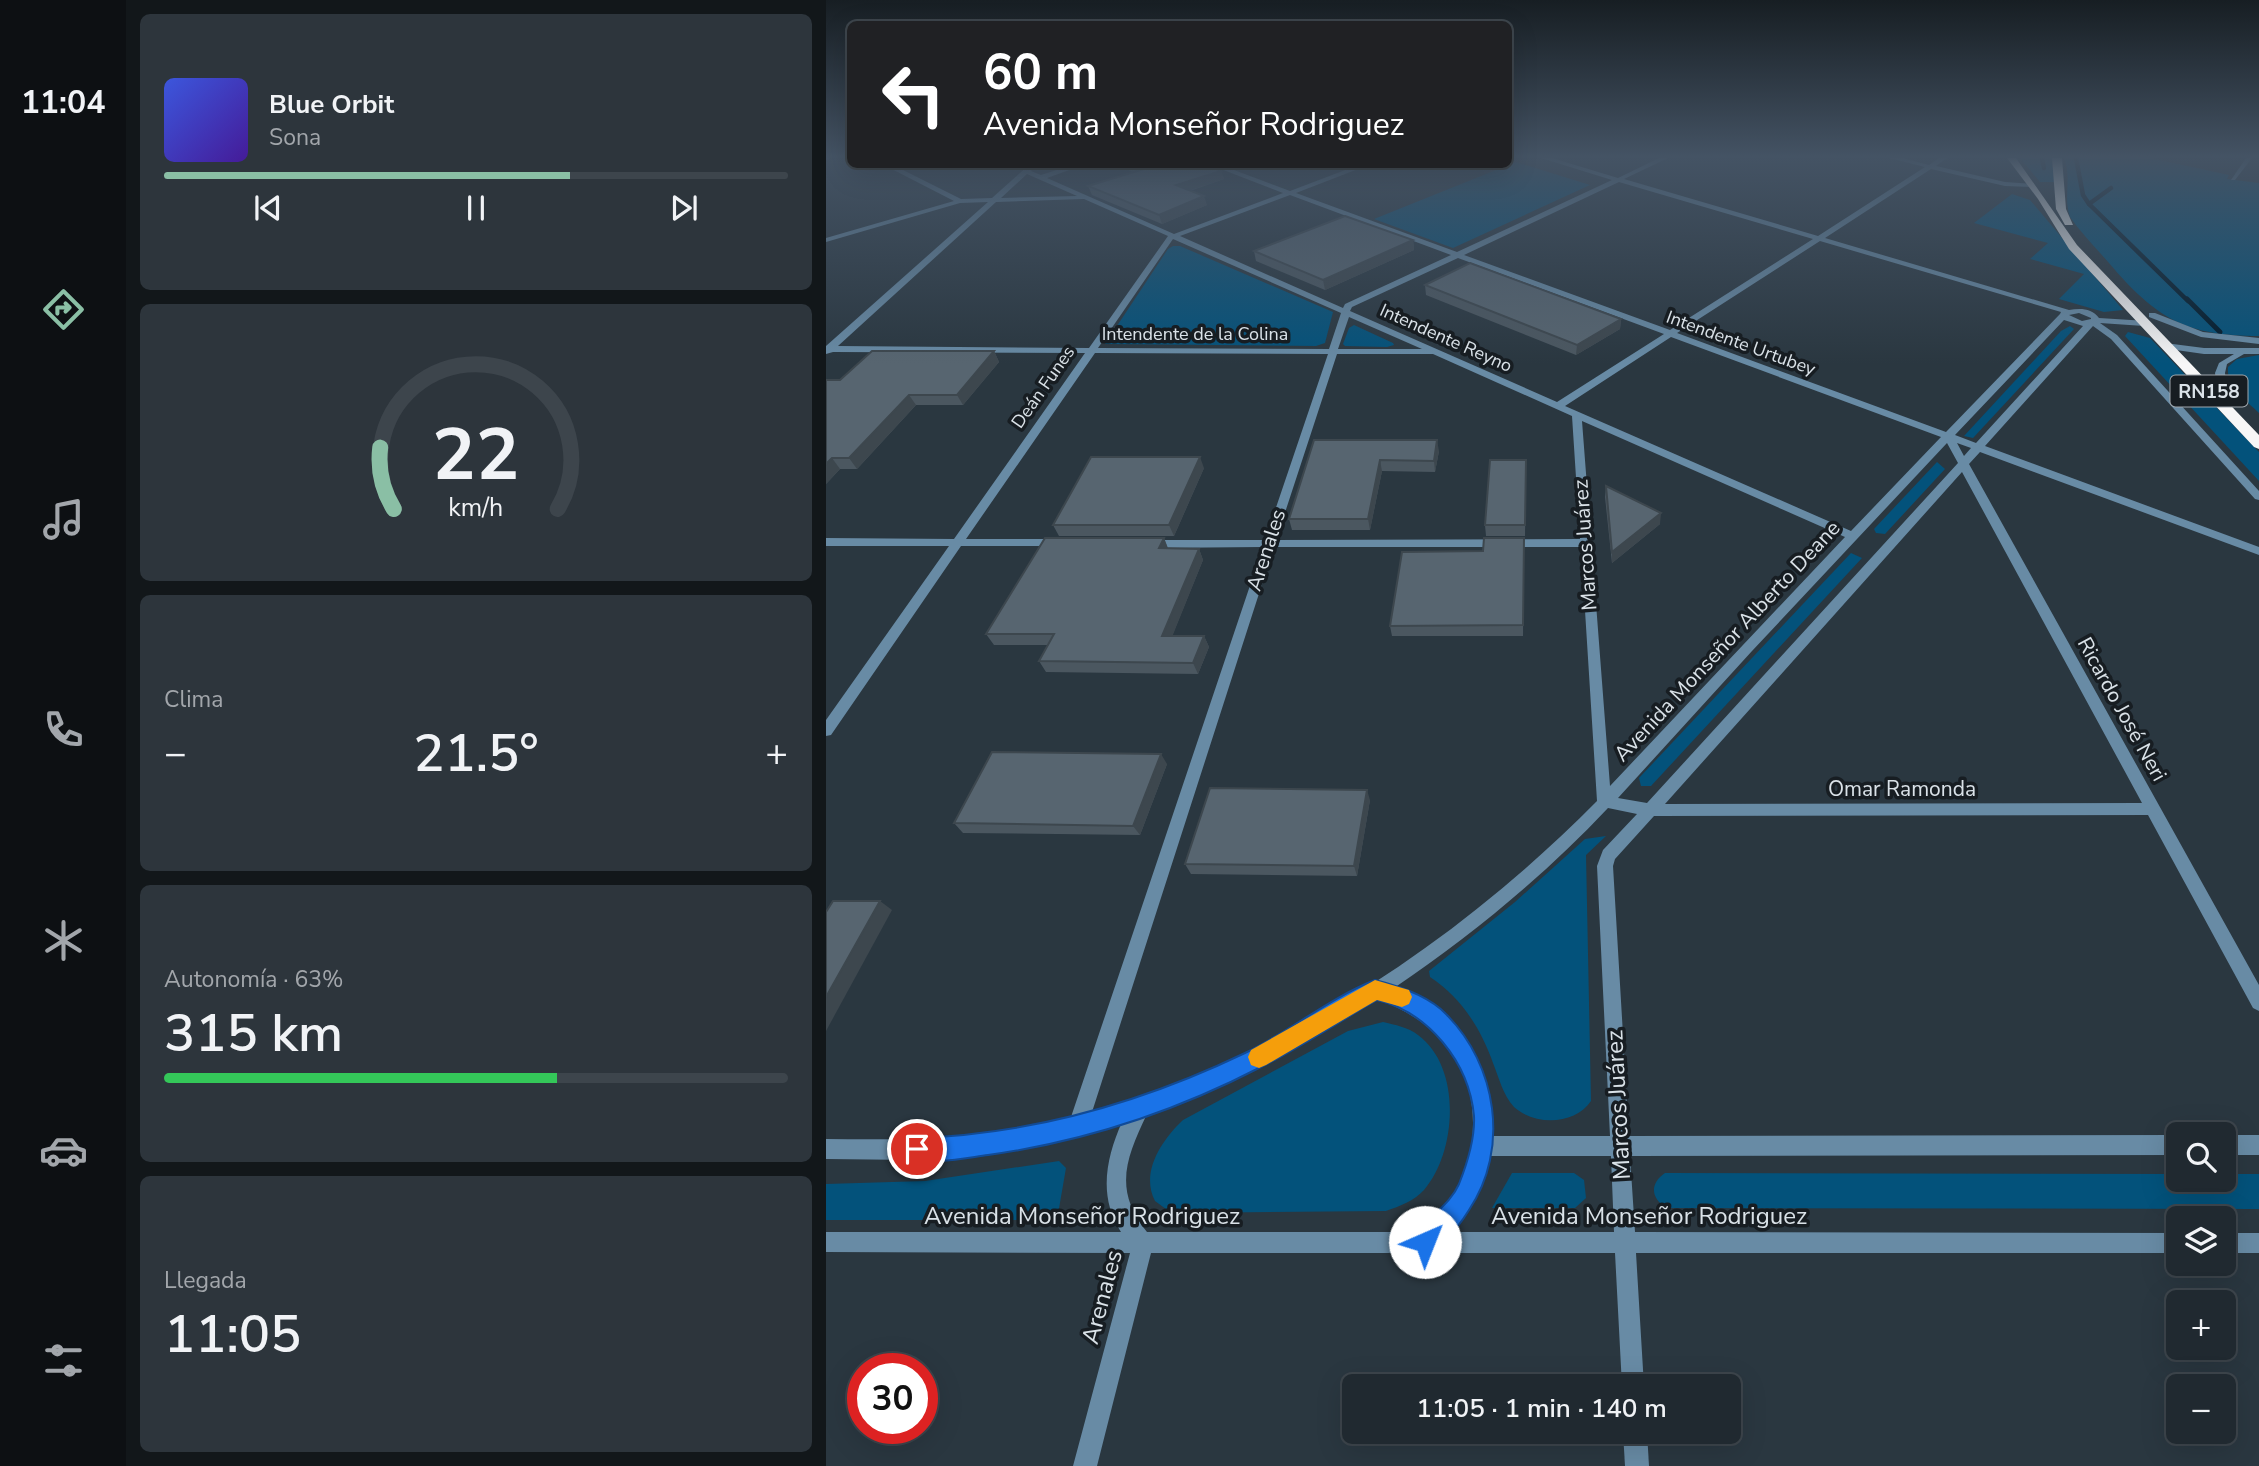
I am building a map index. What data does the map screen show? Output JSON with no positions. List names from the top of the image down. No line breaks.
{"streets":{"highway":["RN158"],"street":["Intendente de la Colina","Intendente Reyno","Intendente Urtubey","Deán Funes","Marcos Juárez","Arenales","Avenida Monseñor Alberto Deane","Ricardo José Neri","Omar Ramonda","Avenida Monseñor Rodriguez"]},"crossings":[["Intendente de la Colina","Intendente Reyno"],["Intendente de la Colina","Deán Funes"],["Intendente de la Colina","Arenales"],["Intendente Reyno","Deán Funes"],["Intendente Reyno","Marcos Juárez"],["Intendente Reyno","Arenales"],["Intendente Reyno","Avenida Monseñor Alberto Deane"],["Intendente Urtubey","Avenida Monseñor Alberto Deane"],["Intendente Urtubey","Ricardo José Neri"],["Marcos Juárez","Avenida Monseñor Alberto Deane"],["Marcos Juárez","Omar Ramonda"],["Marcos Juárez","Avenida Monseñor Rodriguez"],["Arenales","Avenida Monseñor Rodriguez"],["Avenida Monseñor Alberto Deane","Ricardo José Neri"],["Avenida Monseñor Alberto Deane","Omar Ramonda"],["Ricardo José Neri","Omar Ramonda"]],"page":{"tabs":"11:04","turn":["60 m","Avenida Monseñor Rodriguez"],"song":["Blue Orbit","Sona"],"tile":["Clima",["Autonomía · 63%","315 km"],["Llegada","11:05"]],"heat":["−","21.5°","+"],"map_buttons":["+","−"],"limit":"30","trip":"11:05 · 1 min · 140 m","gauge":["22","km/h"]}}
